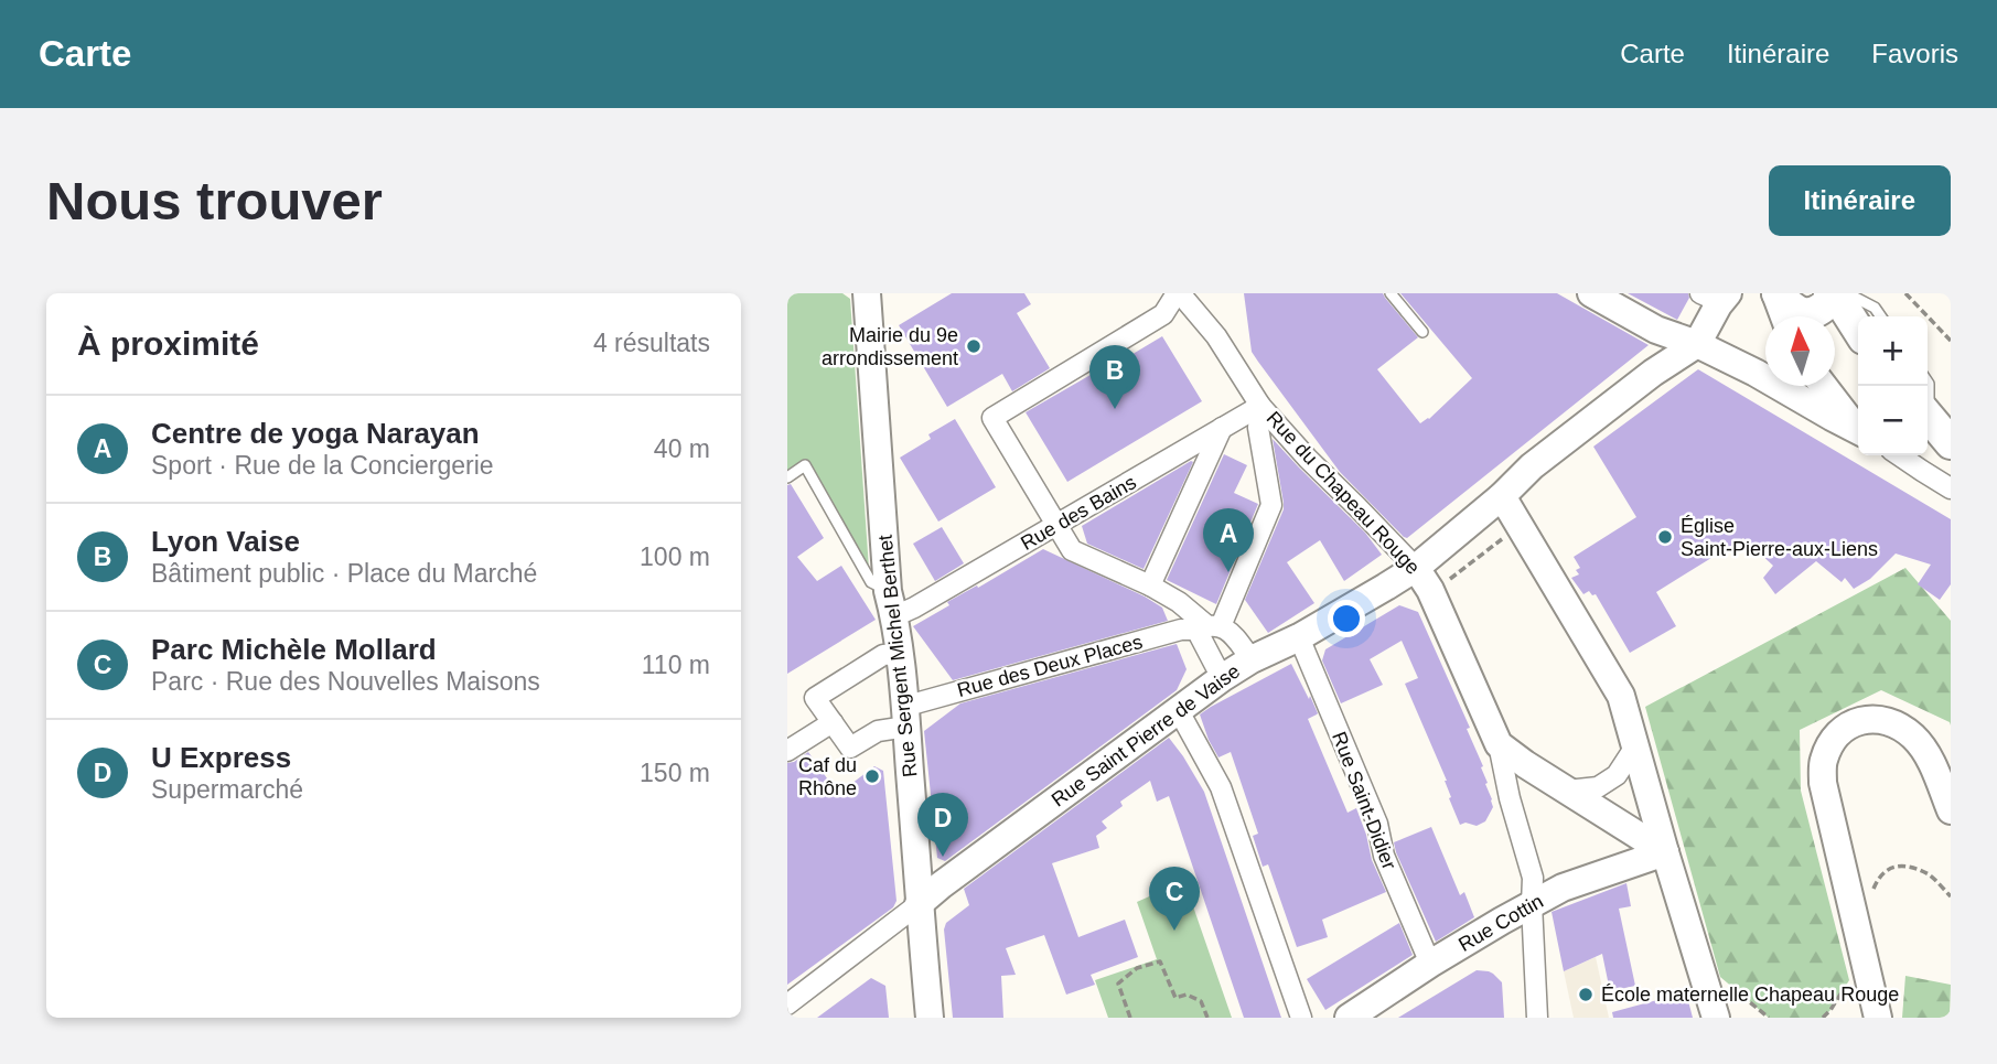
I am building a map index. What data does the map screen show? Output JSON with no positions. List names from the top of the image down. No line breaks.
{"streets":{"street":["Rue du Chapeau Rouge","Rue des Bains","Rue Sergent Michel Berthet","Rue des Deux Places","Rue Saint Pierre de Vaise","Rue Saint-Didier","Rue Cottin"]},"crossings":[["Rue du Chapeau Rouge","Rue des Bains"],["Rue du Chapeau Rouge","Rue Saint Pierre de Vaise"],["Rue du Chapeau Rouge","Rue Cottin"],["Rue des Bains","Rue Sergent Michel Berthet"],["Rue Sergent Michel Berthet","Rue des Deux Places"],["Rue Sergent Michel Berthet","Rue Saint Pierre de Vaise"],["Rue Saint Pierre de Vaise","Rue Saint-Didier"],["Rue Saint-Didier","Rue Cottin"]],"places":["Mairie du 9e arrondissement","Église Saint-Pierre-aux-Liens","Caf du Rhône","École maternelle Chapeau Rouge"],"north":"top","page":{"header":"Carte","nav":["Carte","Itinéraire","Favoris"],"buttons":"Itinéraire","title":"Nous trouver","heading":["À proximité","4 résultats"],"map_buttons":["+","−"],"pins":["B","A","D","C"],"list":[{"mark":"A","name":"Centre de yoga Narayan","note":"Sport · Rue de la Conciergerie","value":"40 m"},{"mark":"B","name":"Lyon Vaise","note":"Bâtiment public · Place du Marché","value":"100 m"},{"mark":"C","name":"Parc Michèle Mollard","note":"Parc · Rue des Nouvelles Maisons","value":"110 m"},{"mark":"D","name":"U Express","note":"Supermarché","value":"150 m"}]}}
